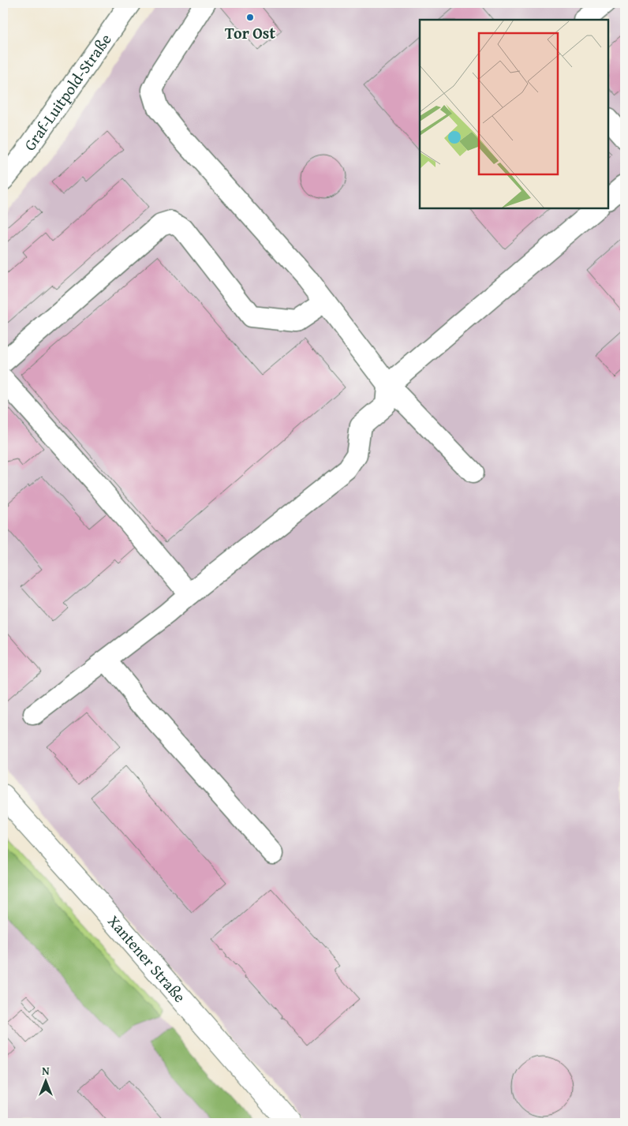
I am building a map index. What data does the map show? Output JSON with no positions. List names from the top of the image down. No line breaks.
{"streets":{"main road":["Xantener Straße"],"street":["Graf-Luitpold-Straße"]},"places":["Tor Ost"],"north":"top"}
